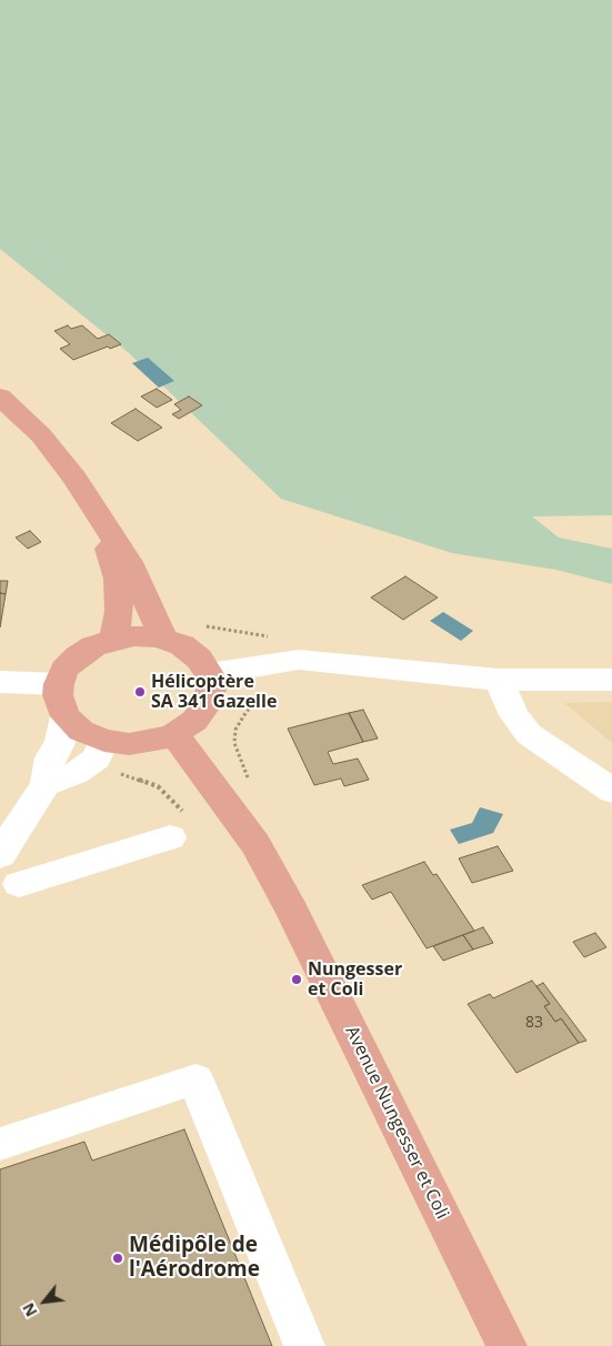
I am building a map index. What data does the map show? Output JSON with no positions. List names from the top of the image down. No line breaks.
{"streets":{"main road":["Avenue Nungesser et Coli"]},"places":["Hélicoptère SA 341 Gazelle","Nungesser et Coli","Médipôle de l'Aérodrome"],"house_numbers":["83"],"north":"bottom left"}
